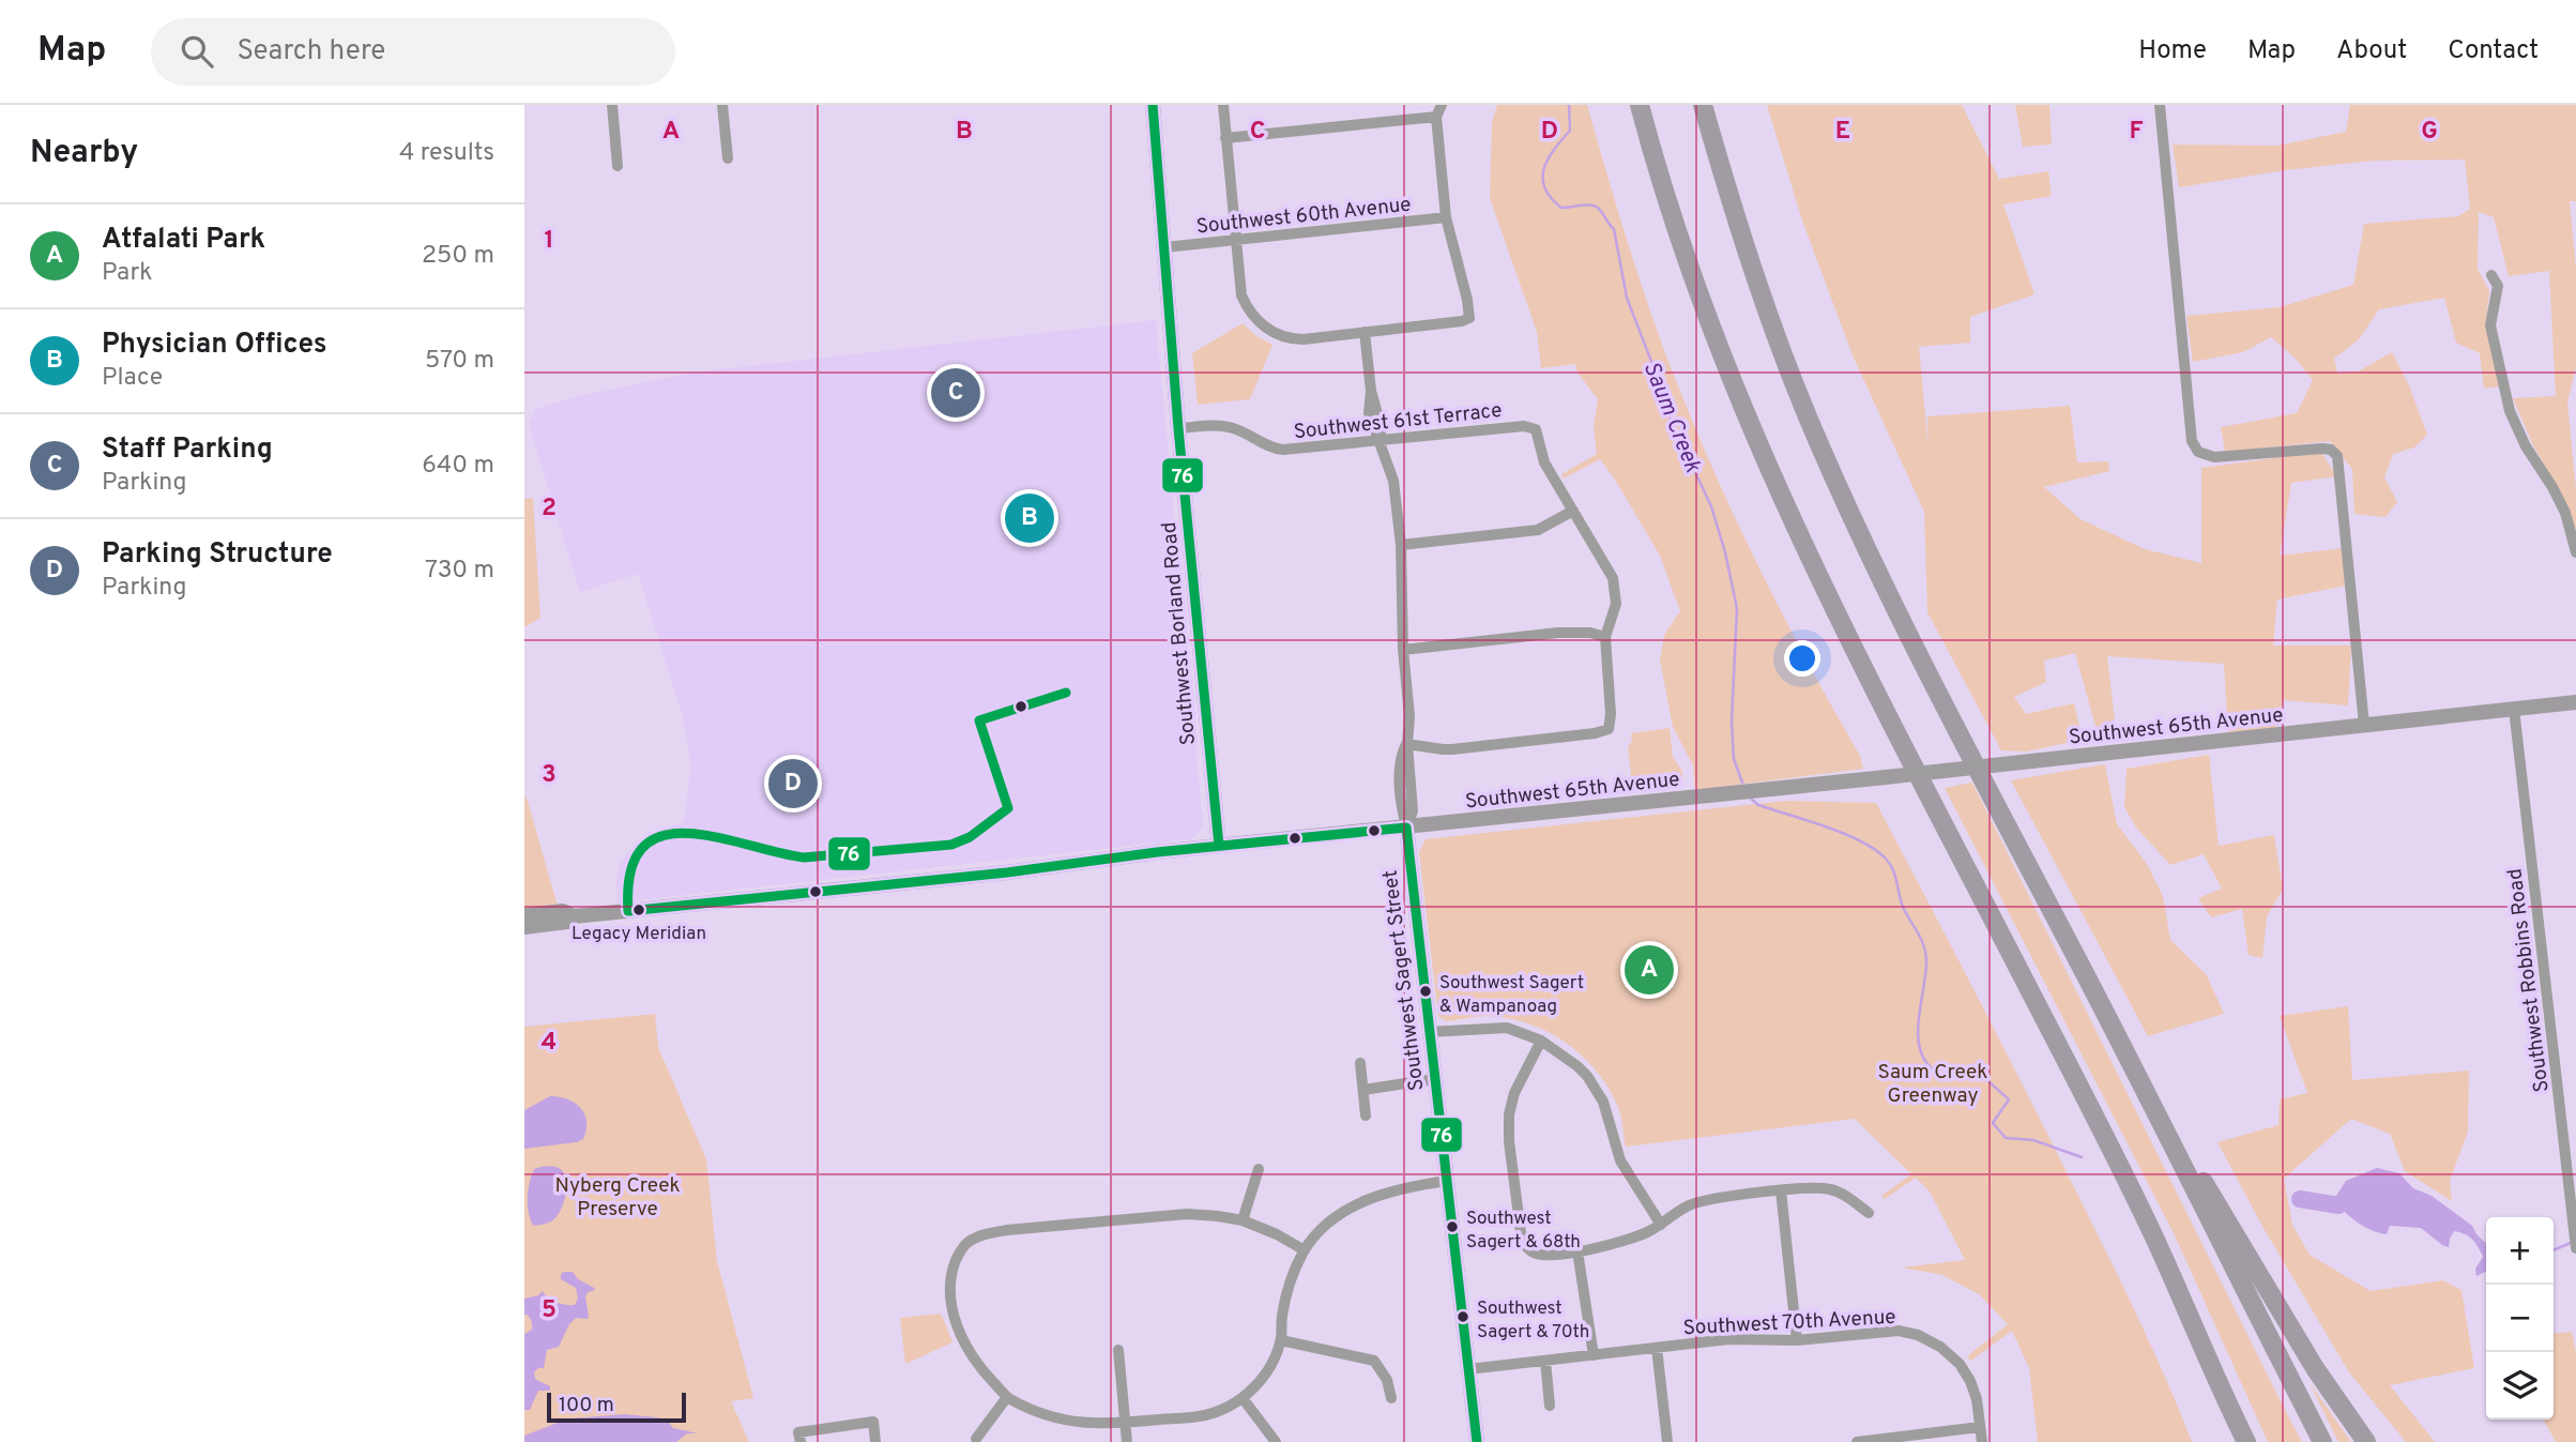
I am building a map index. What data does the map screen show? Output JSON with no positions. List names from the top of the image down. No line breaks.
{"streets":{"main road":["Southwest Borland Road","Southwest 65th Avenue","Southwest Sagert Street"],"street":["Southwest 60th Avenue","Southwest 61st Terrace","Southwest Robbins Road","Southwest 70th Avenue"]},"crossings":[["Southwest 60th Avenue","Southwest Borland Road"],["Southwest 61st Terrace","Southwest Borland Road"],["Southwest 61st Terrace","Southwest Sagert Street"],["Southwest Borland Road","Southwest 65th Avenue"],["Southwest 65th Avenue","Southwest Sagert Street"],["Southwest 65th Avenue","Southwest Robbins Road"],["Southwest Sagert Street","Southwest 70th Avenue"]],"water":["Saum Creek"],"parks":["Saum Creek Greenway","Nyberg Creek Preserve"],"places":["Legacy Meridian","Southwest Sagert & Wampanoag","Southwest Sagert & 68th","Southwest Sagert & 70th"],"lines":["transit line 76"],"scale_bar":"100 m","page":{"header":"Map","search":"Search here","nav":["Home","Map","About","Contact"],"heading":["Nearby","4 results"],"list":[{"mark":"A","name":"Atfalati Park","note":"Park","value":"250 m"},{"mark":"B","name":"Physician Offices","note":"Place","value":"570 m"},{"mark":"C","name":"Staff Parking","note":"Parking","value":"640 m"},{"mark":"D","name":"Parking Structure","note":"Parking","value":"730 m"}],"pins":["C","B","D","A"],"map_buttons":["+","−"],"scale":"100 m"},"grid":{"columns":["A","B","C","D","E","F","G"],"rows":["1","2","3","4","5"]}}
